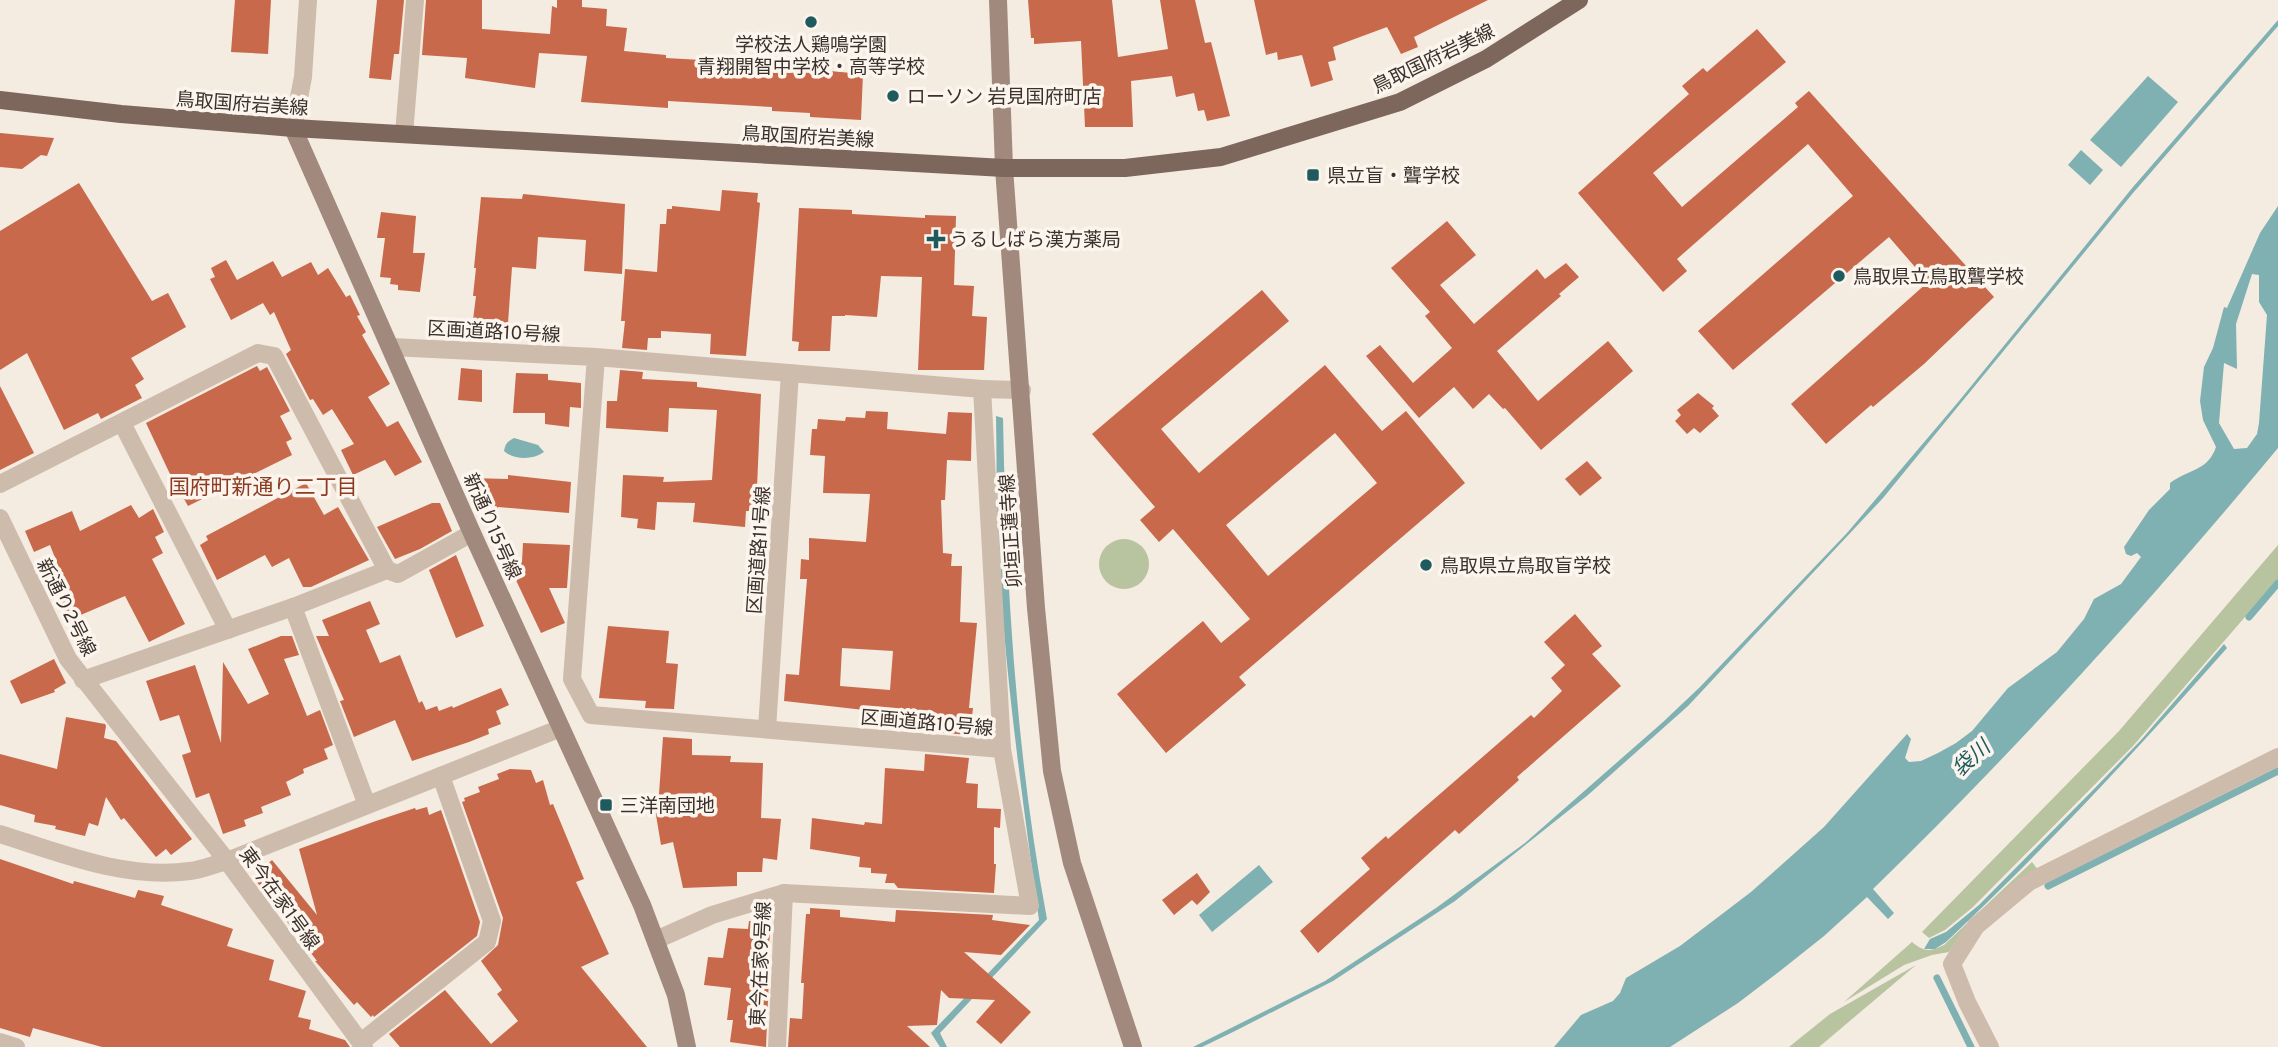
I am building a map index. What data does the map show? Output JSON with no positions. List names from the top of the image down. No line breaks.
{"streets":{"main road":["鳥取国府岩美線","新通り15号線","卯垣正蓮寺線"],"street":["区画道路10号線","区画道路11号線","新通り2号線","東今在家1号線","東今在家9号線"]},"crossings":[["鳥取国府岩美線","新通り15号線"],["鳥取国府岩美線","卯垣正蓮寺線"],["区画道路10号線","新通り15号線"],["区画道路10号線","区画道路11号線"],["新通り15号線","東今在家9号線"],["新通り2号線","東今在家1号線"]],"districts":["国府町新通り二丁目"],"water":["袋川"],"places":{"other":["学校法人鶏鳴学園 青翔開智中学校・高等学校","ローソン 岩見国府町店","鳥取県立鳥取聾学校","鳥取県立鳥取盲学校"],"transit":["県立盲・聾学校","三洋南団地"],"health":["うるしばら漢方薬局"]}}
